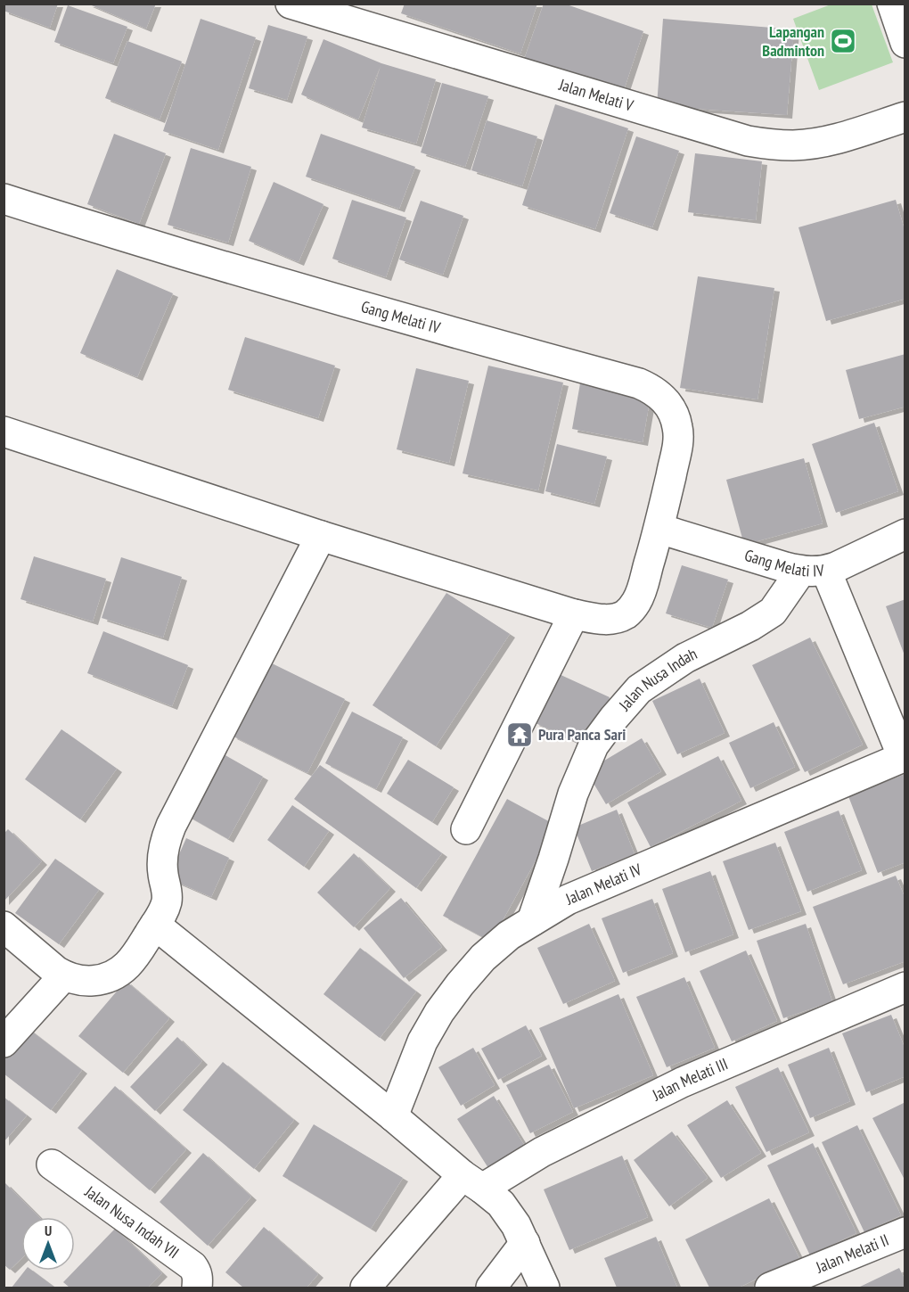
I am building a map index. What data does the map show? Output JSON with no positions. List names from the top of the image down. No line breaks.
{"streets":{"street":["Jalan Melati V","Gang Melati IV","Jalan Nusa Indah","Jalan Melati IV","Jalan Melati III","Jalan Nusa Indah VII","Jalan Melati II"]},"crossings":[["Gang Melati IV","Jalan Nusa Indah"],["Jalan Nusa Indah","Jalan Melati IV"]],"places":{"sports":["Lapangan Badminton"],"temple":["Pura Panca Sari"]},"north":"top"}
